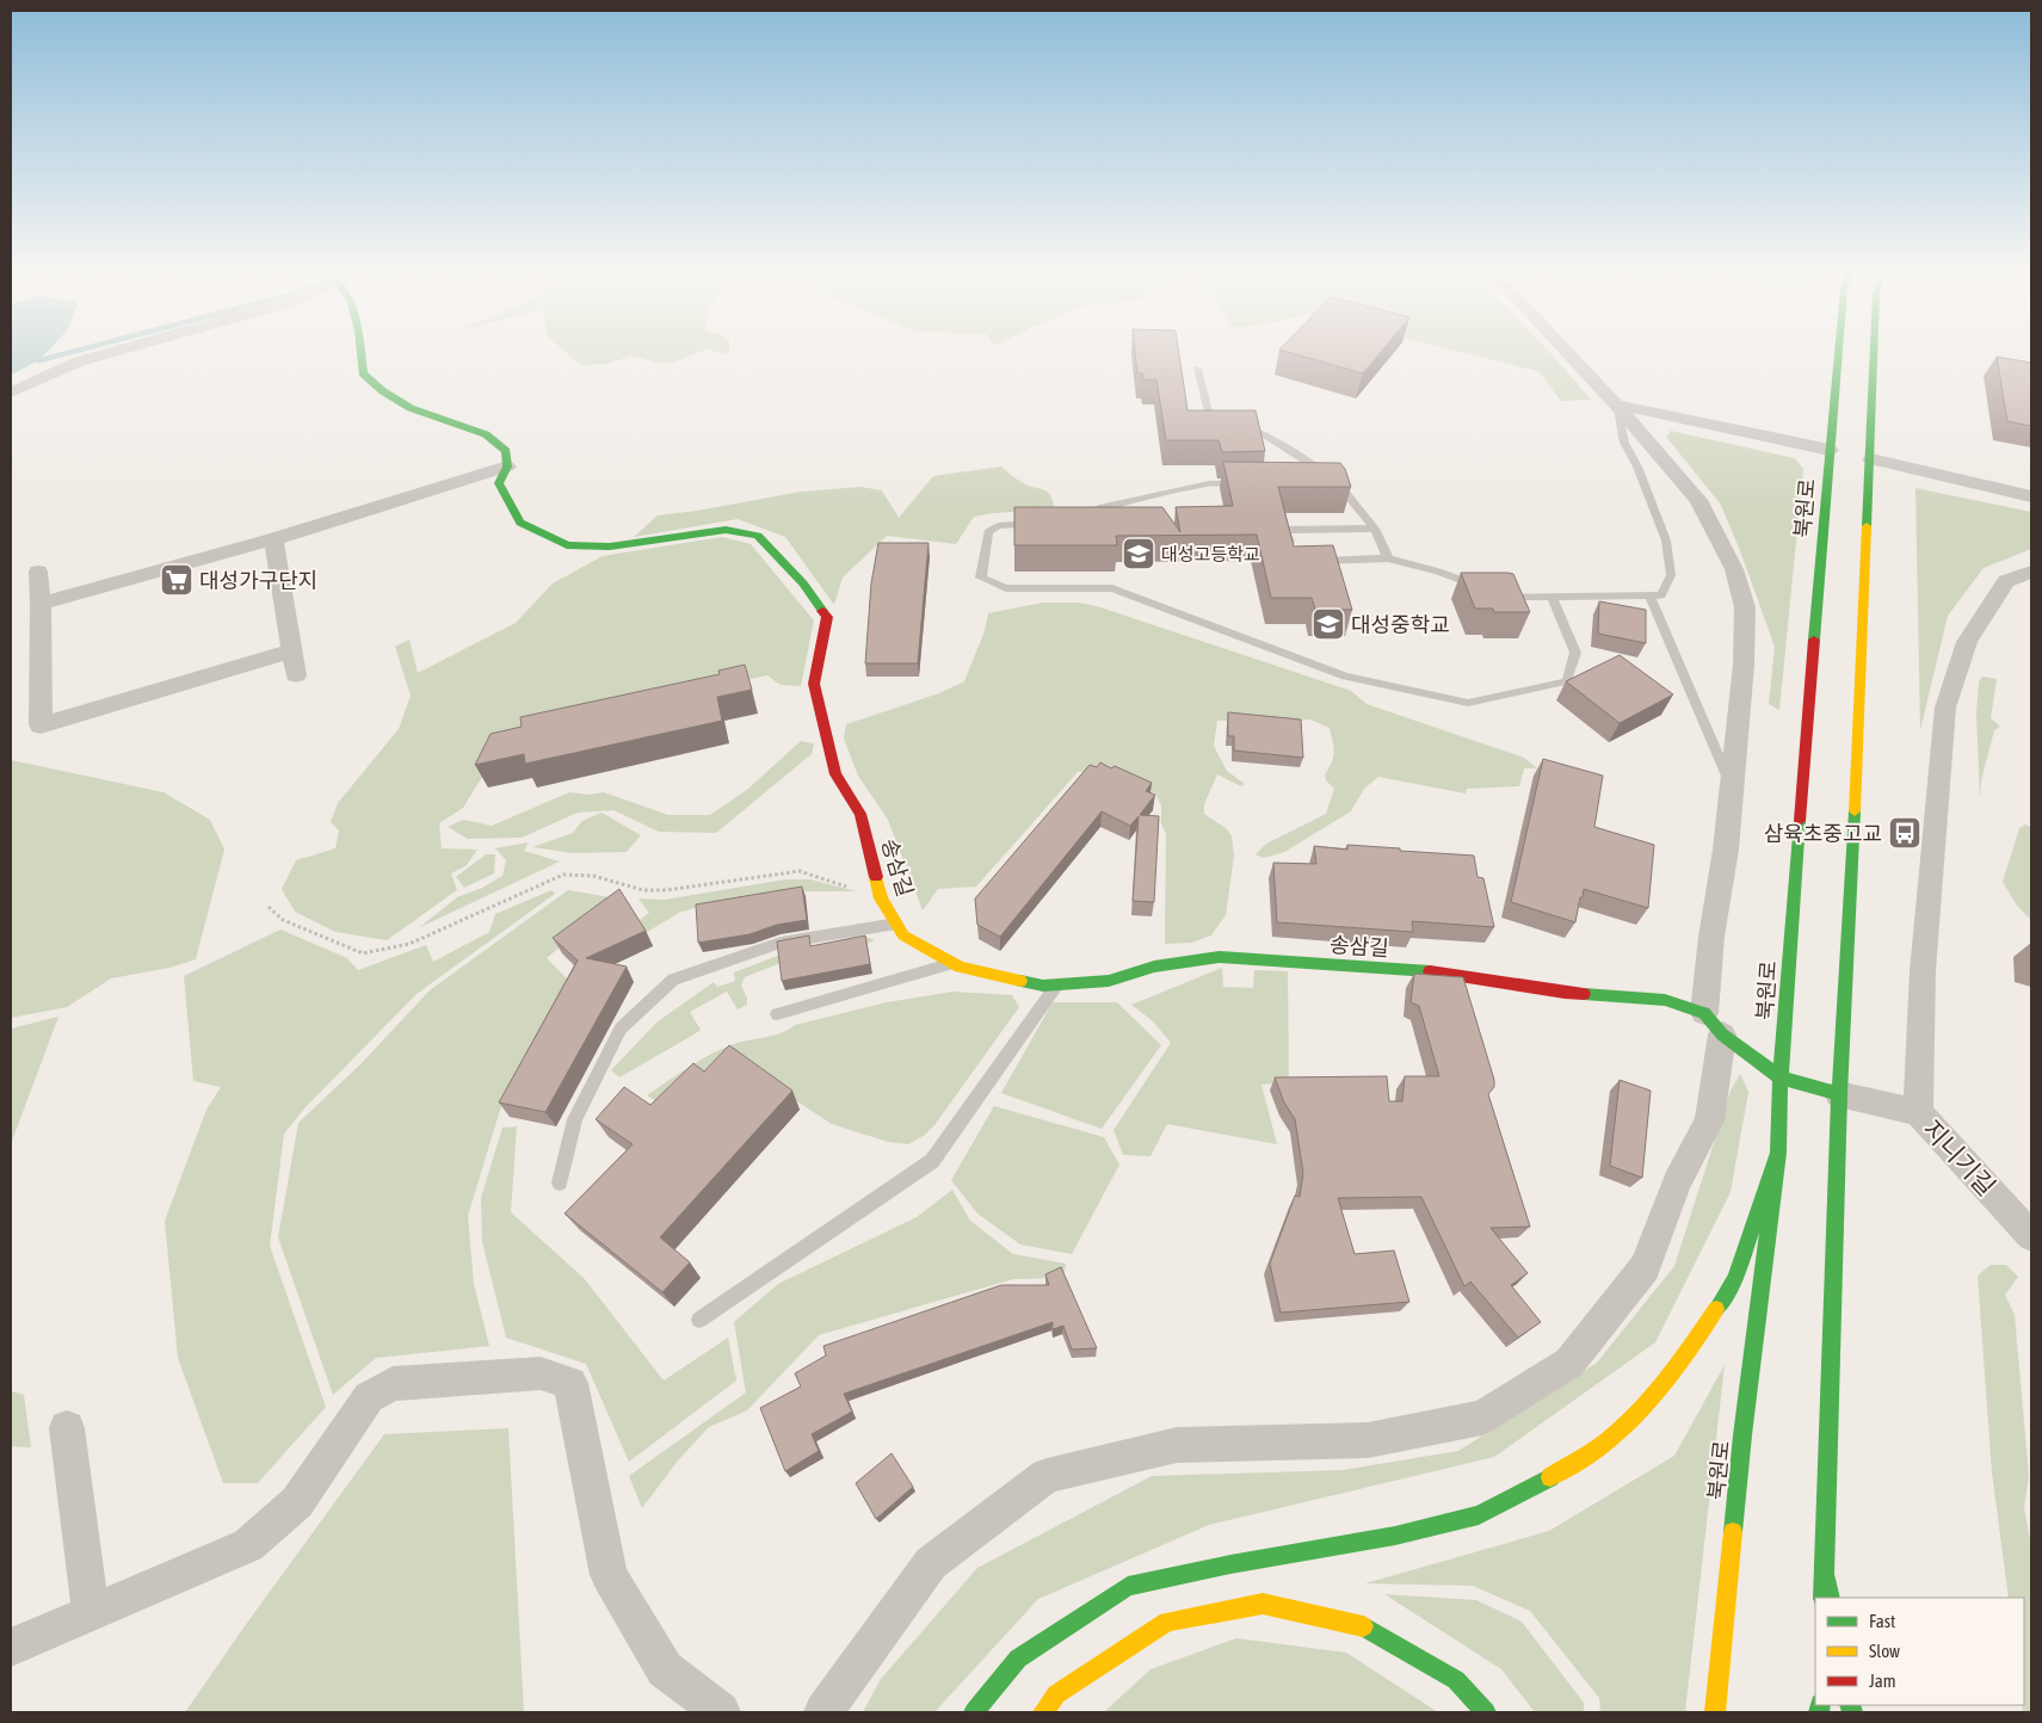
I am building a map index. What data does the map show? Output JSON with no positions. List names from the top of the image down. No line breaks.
{"streets":{"main road":["북원로","송삼길"],"street":["지니기길"]},"crossings":[["북원로","송삼길"],["송삼길","지니기길"]],"places":{"school or university":["대성고등학교","대성중학교"],"supermarket":["대성가구단지"],"bus stop":["삼육초중고교"]},"legend":["Fast","Slow","Jam"]}
